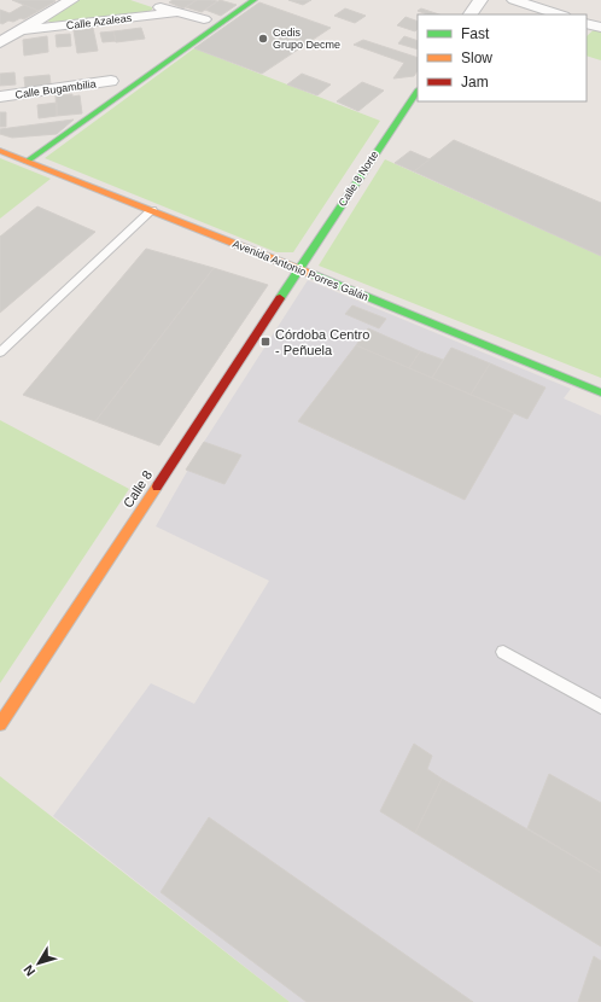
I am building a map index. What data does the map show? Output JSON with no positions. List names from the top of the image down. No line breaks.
{"streets":{"street":["Calle Azaleas","Calle Bugambilia","Calle 8 Norte","Avenida Antonio Porres Galán","Calle 8"]},"crossings":[["Calle 8 Norte","Avenida Antonio Porres Galán"],["Calle 8 Norte","Calle 8"],["Avenida Antonio Porres Galán","Calle 8"]],"places":{"other":["Cedis Grupo Decme"],"transit":["Córdoba Centro - Peñuela"]},"legend":["Fast","Slow","Jam"],"north":"bottom left"}
